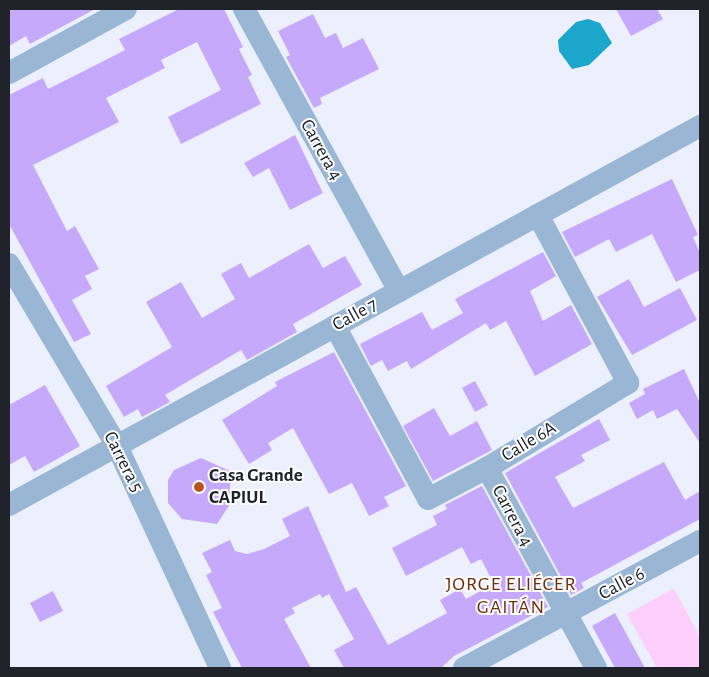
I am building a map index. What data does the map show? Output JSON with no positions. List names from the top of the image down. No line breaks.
{"streets":{"street":["Carrera 4","Calle 7","Calle 6A","Carrera 5","Calle 6"]},"crossings":[["Carrera 4","Calle 7"],["Carrera 4","Calle 6A"],["Carrera 4","Calle 6"],["Calle 7","Calle 6A"],["Calle 7","Carrera 5"]],"districts":["JORGE ELIÉCER GAITÁN"],"places":["Casa Grande CAPIUL"]}
